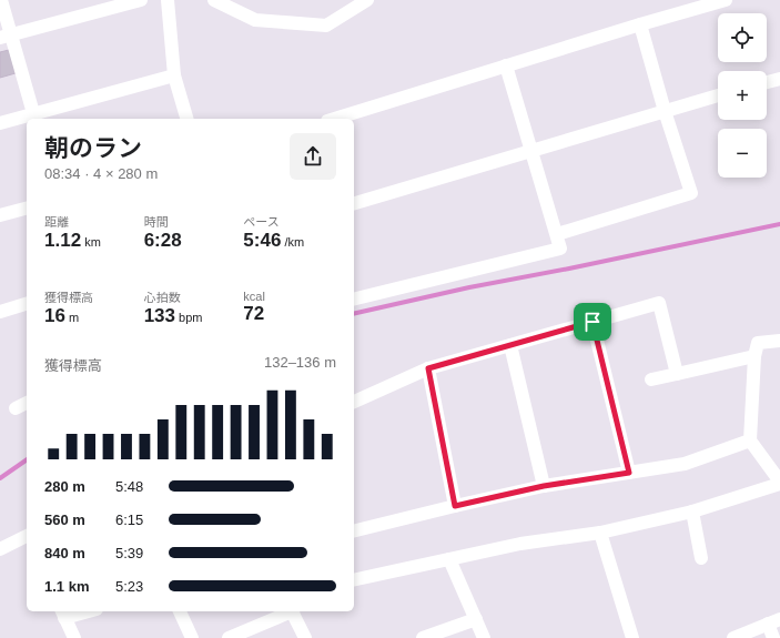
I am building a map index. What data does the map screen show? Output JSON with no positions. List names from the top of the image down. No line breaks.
{"page":{"map_buttons":["+","−"],"heading":["朝のラン","08:34 · 4 × 280 m"],"stats":[["距離","1.12 km"],["時間","6:28"],["ペース","5:46 /km"],["獲得標高","16 m"],["心拍数","133 bpm"],["kcal","72"]],"chart":["獲得標高","132–136 m"],"list":[{"name":"280 m","note":"5:48"},{"name":"560 m","note":"6:15"},{"name":"840 m","note":"5:39"},{"name":"1.1 km","note":"5:23"}]}}
